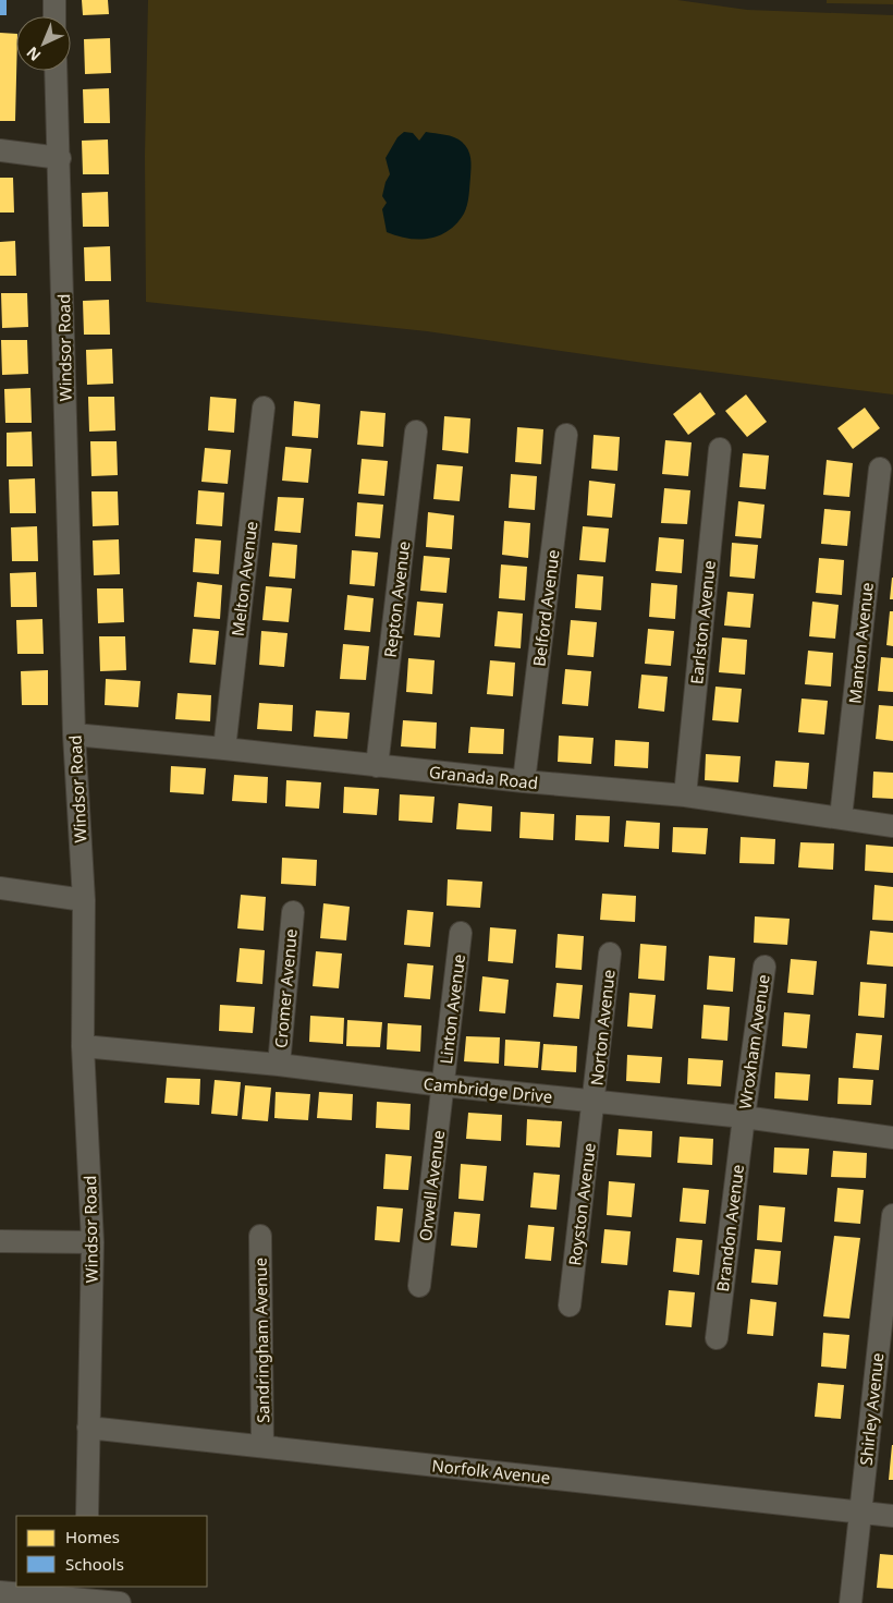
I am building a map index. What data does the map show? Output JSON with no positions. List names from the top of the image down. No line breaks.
{"streets":{"street":["Windsor Road","Melton Avenue","Repton Avenue","Belford Avenue","Earlston Avenue","Manton Avenue","Granada Road","Cromer Avenue","Linton Avenue","Norton Avenue","Wroxham Avenue","Cambridge Drive","Orwell Avenue","Royston Avenue","Brandon Avenue","Sandringham Avenue","Shirley Avenue","Norfolk Avenue"]},"crossings":[["Windsor Road","Granada Road"],["Windsor Road","Cambridge Drive"],["Windsor Road","Norfolk Avenue"],["Melton Avenue","Granada Road"],["Repton Avenue","Granada Road"],["Belford Avenue","Granada Road"],["Earlston Avenue","Granada Road"],["Manton Avenue","Granada Road"],["Cromer Avenue","Cambridge Drive"],["Linton Avenue","Cambridge Drive"],["Linton Avenue","Orwell Avenue"],["Norton Avenue","Cambridge Drive"],["Norton Avenue","Royston Avenue"],["Wroxham Avenue","Cambridge Drive"],["Wroxham Avenue","Brandon Avenue"],["Cambridge Drive","Orwell Avenue"],["Cambridge Drive","Royston Avenue"],["Cambridge Drive","Brandon Avenue"],["Sandringham Avenue","Norfolk Avenue"],["Shirley Avenue","Norfolk Avenue"]],"legend":["Homes","Schools"],"north":"bottom left"}
